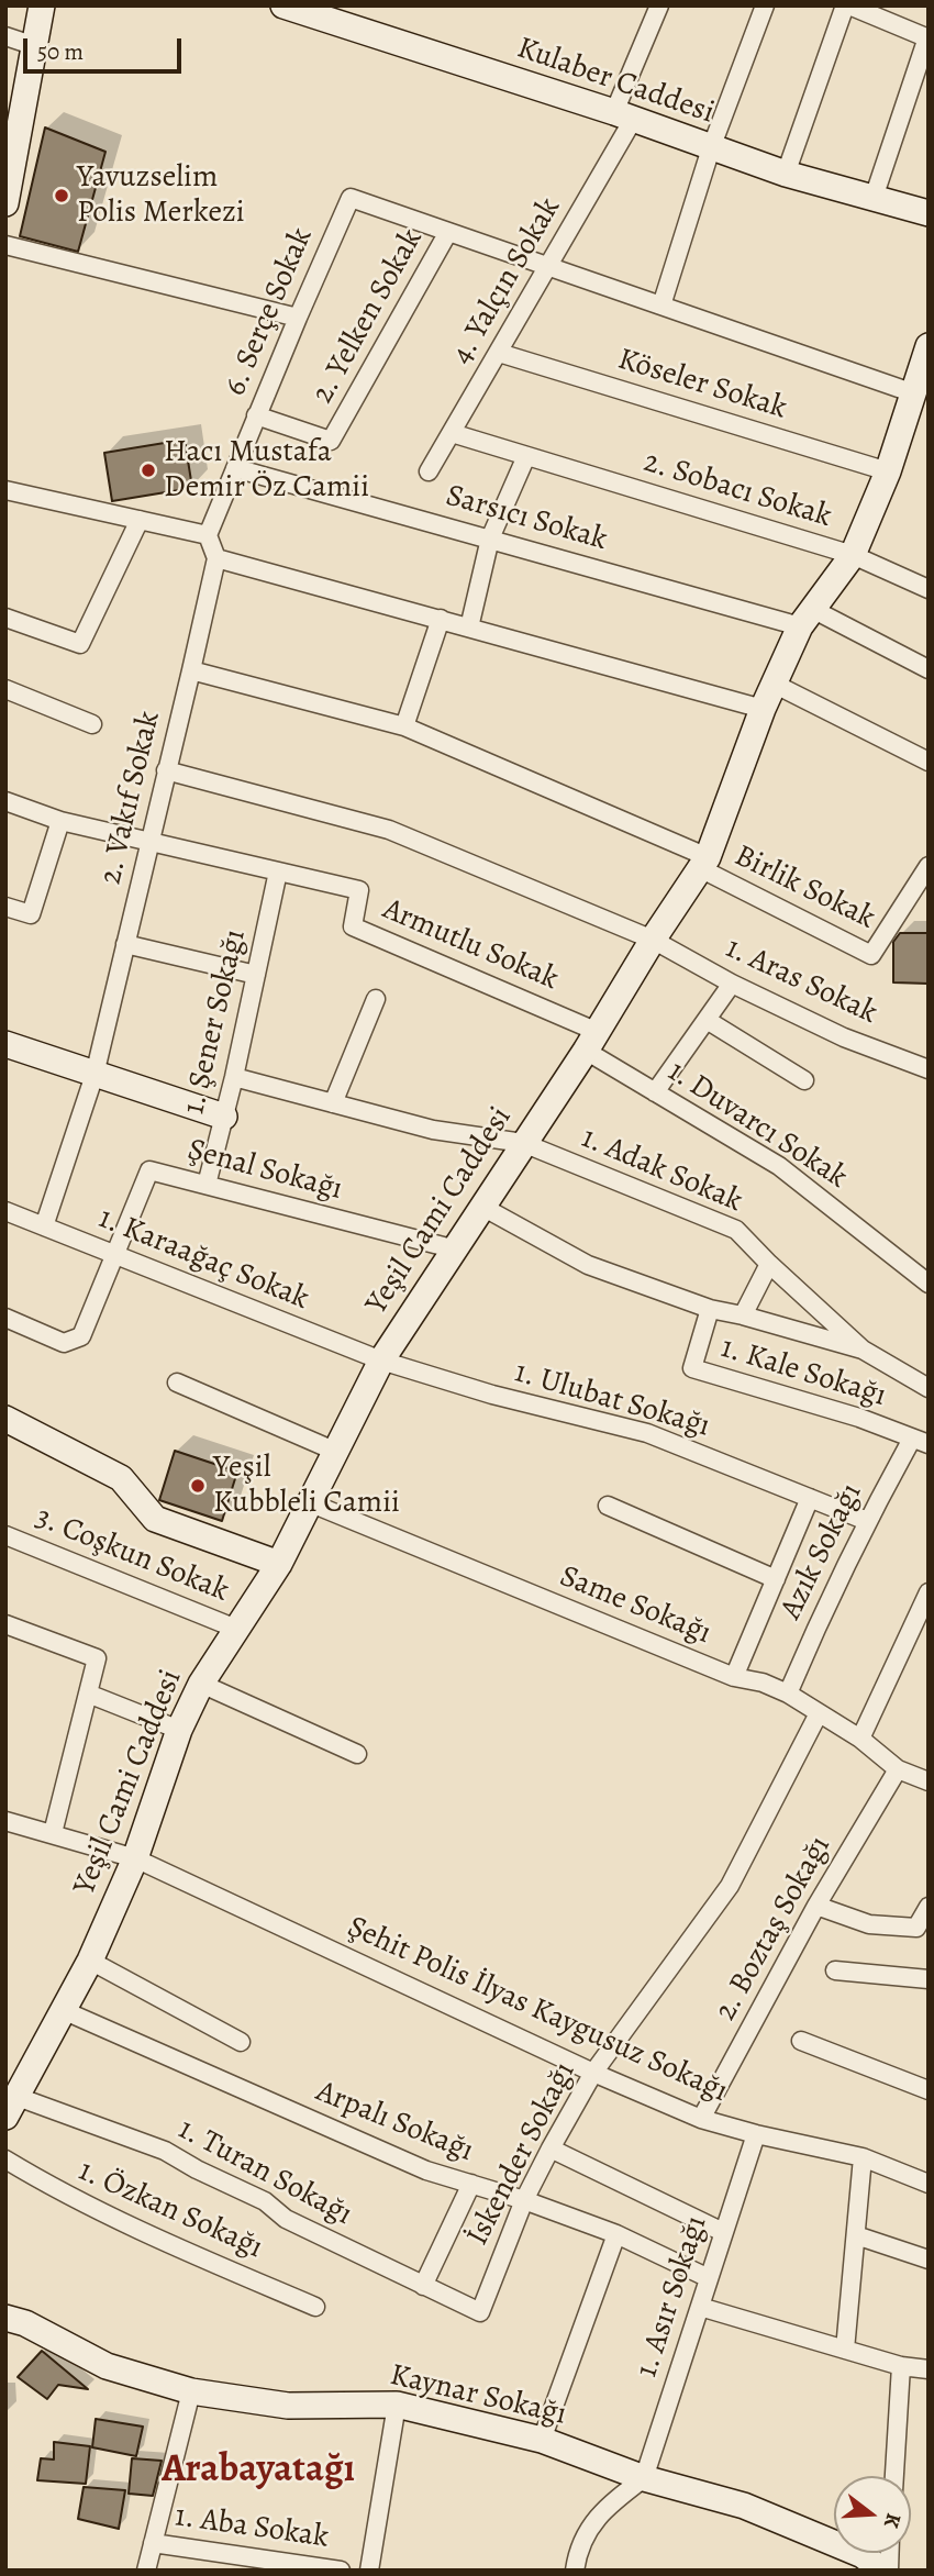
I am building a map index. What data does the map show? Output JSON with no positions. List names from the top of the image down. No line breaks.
{"streets":{"main road":["Kulaber Caddesi","Yeşil Cami Caddesi","Kaynar Sokağı"],"street":["4. Yalçın Sokak","6. Serçe Sokak","2. Yelken Sokak","Köseler Sokak","2. Sobacı Sokak","Sarsıcı Sokak","2. Vakıf Sokak","Birlik Sokak","Armutlu Sokak","1. Aras Sokak","1. Şener Sokağı","1. Duvarcı Sokak","Şenal Sokağı","1. Adak Sokak","1. Karaağaç Sokak","1. Kale Sokağı","1. Ulubat Sokağı","Azık Sokağı","3. Coşkun Sokak","Same Sokağı","2. Boztaş Sokağı","Şehit Polis İlyas Kaygusuz Sokağı","Arpalı Sokağı","İskender Sokağı","1. Turan Sokağı","1. Özkan Sokağı","1. Asır Sokağı","1. Aba Sokak"]},"crossings":[["Kulaber Caddesi","4. Yalçın Sokak"],["4. Yalçın Sokak","Köseler Sokak"],["4. Yalçın Sokak","2. Sobacı Sokak"],["6. Serçe Sokak","2. Yelken Sokak"],["6. Serçe Sokak","Sarsıcı Sokak"],["Köseler Sokak","Yeşil Cami Caddesi"],["2. Sobacı Sokak","Yeşil Cami Caddesi"],["Sarsıcı Sokak","Yeşil Cami Caddesi"],["2. Vakıf Sokak","1. Aras Sokak"],["2. Vakıf Sokak","1. Karaağaç Sokak"],["Birlik Sokak","Yeşil Cami Caddesi"],["Armutlu Sokak","1. Şener Sokağı"],["Armutlu Sokak","1. Duvarcı Sokak"],["Armutlu Sokak","Yeşil Cami Caddesi"],["1. Aras Sokak","Yeşil Cami Caddesi"],["1. Şener Sokağı","Şenal Sokağı"],["1. Şener Sokağı","1. Adak Sokak"],["1. Duvarcı Sokak","Yeşil Cami Caddesi"],["Şenal Sokağı","Yeşil Cami Caddesi"],["Şenal Sokağı","1. Karaağaç Sokak"],["1. Adak Sokak","Yeşil Cami Caddesi"],["Yeşil Cami Caddesi","1. Karaağaç Sokak"],["Yeşil Cami Caddesi","1. Kale Sokağı"],["Yeşil Cami Caddesi","1. Ulubat Sokağı"],["Yeşil Cami Caddesi","3. Coşkun Sokak"],["Yeşil Cami Caddesi","Same Sokağı"],["Yeşil Cami Caddesi","Şehit Polis İlyas Kaygusuz Sokağı"],["Yeşil Cami Caddesi","Arpalı Sokağı"],["Yeşil Cami Caddesi","1. Turan Sokağı"],["1. Karaağaç Sokak","1. Ulubat Sokağı"],["1. Kale Sokağı","Azık Sokağı"],["1. Ulubat Sokağı","Azık Sokağı"],["Azık Sokağı","Same Sokağı"],["Same Sokağı","2. Boztaş Sokağı"],["Same Sokağı","İskender Sokağı"],["2. Boztaş Sokağı","Şehit Polis İlyas Kaygusuz Sokağı"],["Şehit Polis İlyas Kaygusuz Sokağı","İskender Sokağı"],["Şehit Polis İlyas Kaygusuz Sokağı","1. Asır Sokağı"],["Arpalı Sokağı","İskender Sokağı"],["Arpalı Sokağı","1. Asır Sokağı"],["İskender Sokağı","1. Turan Sokağı"],["1. Asır Sokağı","Kaynar Sokağı"]],"districts":["Arabayatağı"],"places":["Yavuzselim Polis Merkezi","Hacı Mustafa Demir Öz Camii","Yeşil Kubbleli Camii"],"scale_bar":"50 m","north":"right"}
